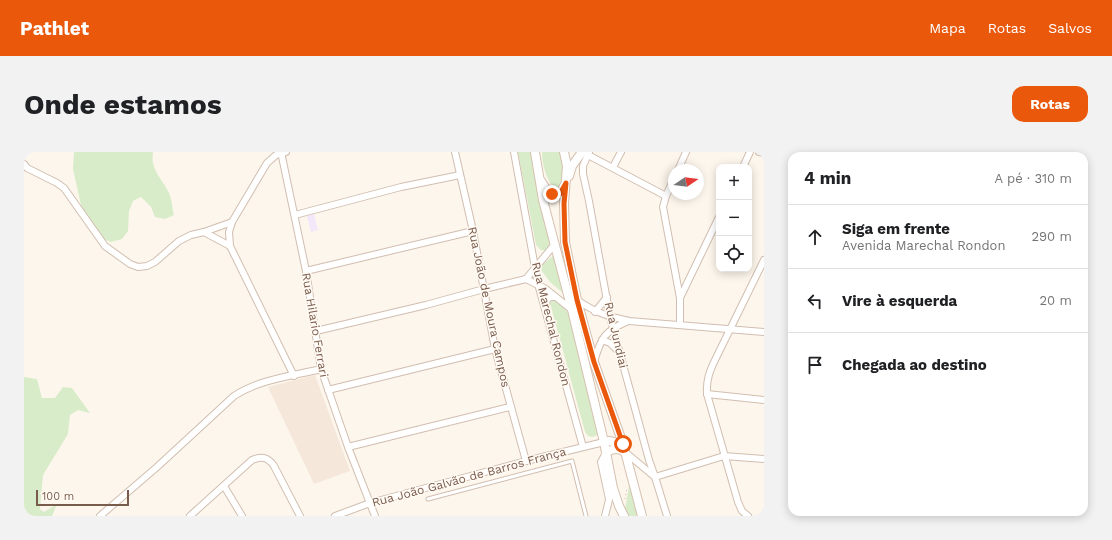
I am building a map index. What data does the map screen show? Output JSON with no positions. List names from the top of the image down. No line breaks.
{"streets":{"street":["Rua João de Moura Campos","Rua Marechal Rondon","Rua Hilario Ferrari","Rua Jundiai","Rua João Galvão de Barros França"]},"crossings":[["Rua João de Moura Campos","Rua João Galvão de Barros França"],["Rua Marechal Rondon","Rua João Galvão de Barros França"],["Rua Hilario Ferrari","Rua João Galvão de Barros França"]],"scale_bar":"100 m","north":"right","page":{"header":"Pathlet","nav":["Mapa","Rotas","Salvos"],"buttons":"Rotas","title":"Onde estamos","heading":["4 min","A pé · 310 m"],"map_buttons":["+","−"],"list":[["Siga em frente","Avenida Marechal Rondon","290 m"],["Vire à esquerda","20 m"],"Chegada ao destino"],"scale":"100 m"}}
